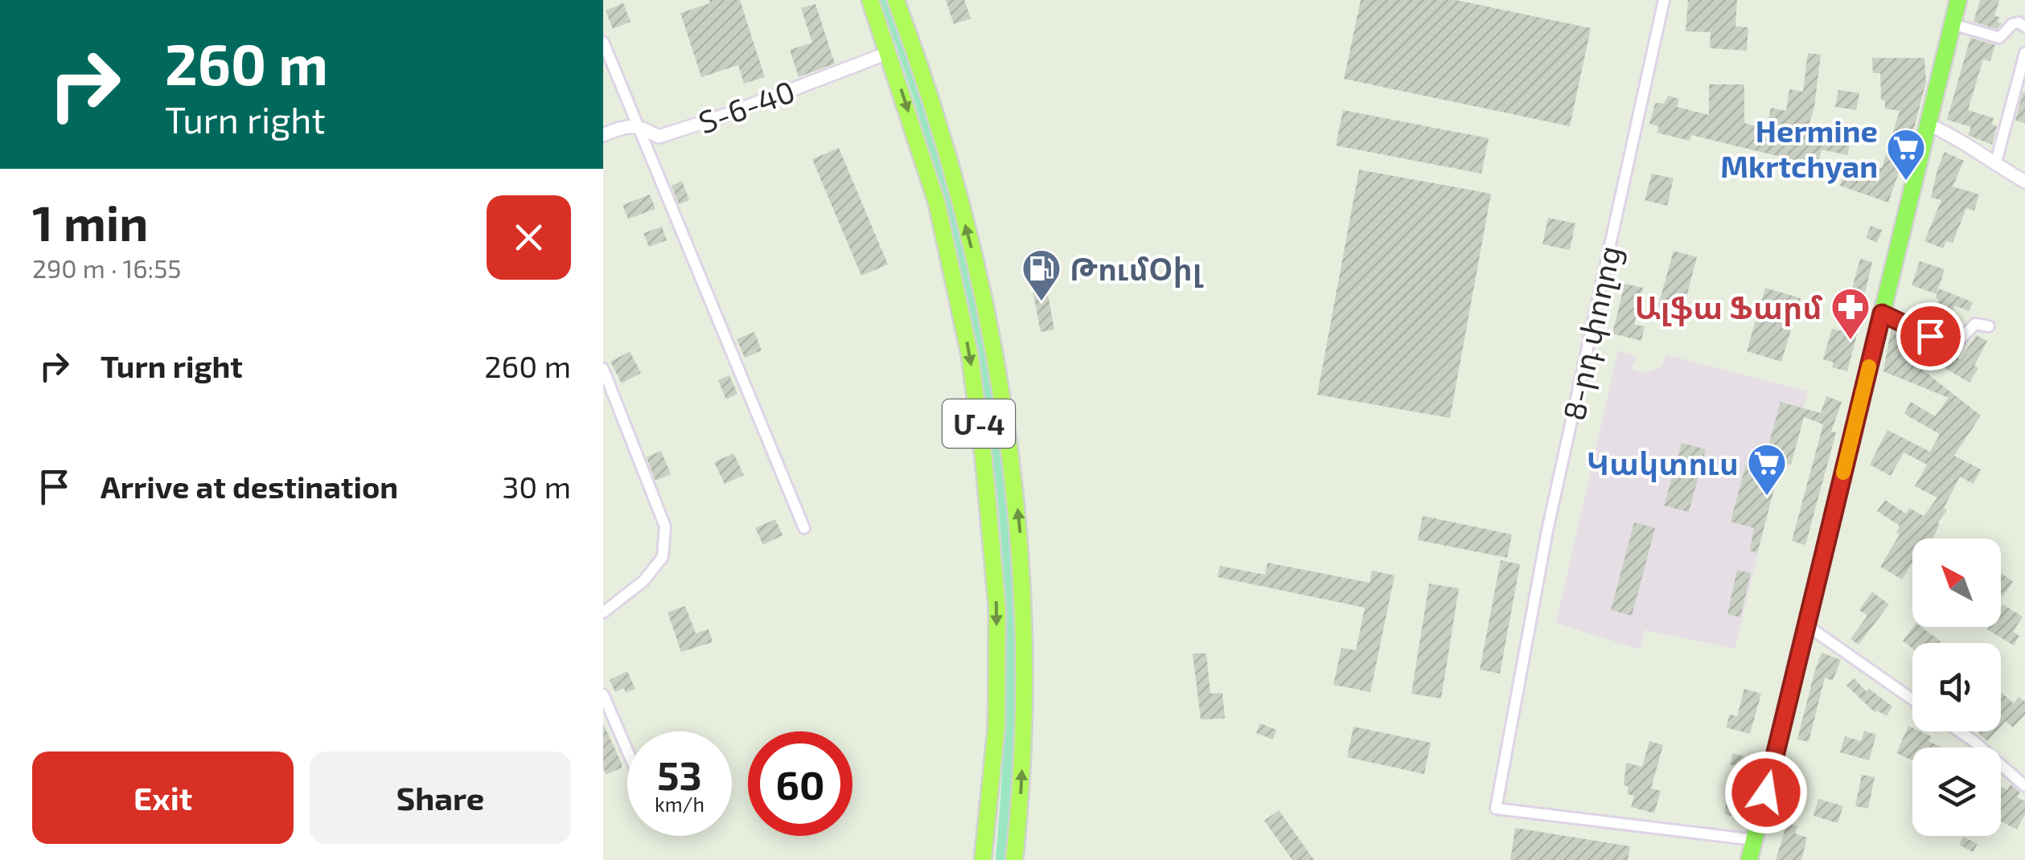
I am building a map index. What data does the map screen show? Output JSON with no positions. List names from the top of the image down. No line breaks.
{"streets":{"highway":["Մ-4"],"street":["Տ-6-40","8-րդ փողոց"]},"crossings":[["Տ-6-40","Մ-4"]],"places":{"supermarket":["Hermine Mkrtchyan","Կակտուս"],"fuel station":["ԹումՕիլ"],"pharmacy":["Ալֆա Ֆարմ"]},"north":"top left","page":{"turn":["260 m","Turn right"],"heading":["1 min","290 m · 16:55"],"list":[{"name":"Turn right","value":"260 m"},{"name":"Arrive at destination","value":"30 m"}],"speed":"53 km/h","limit":"60","buttons":["Exit","Share"]}}
